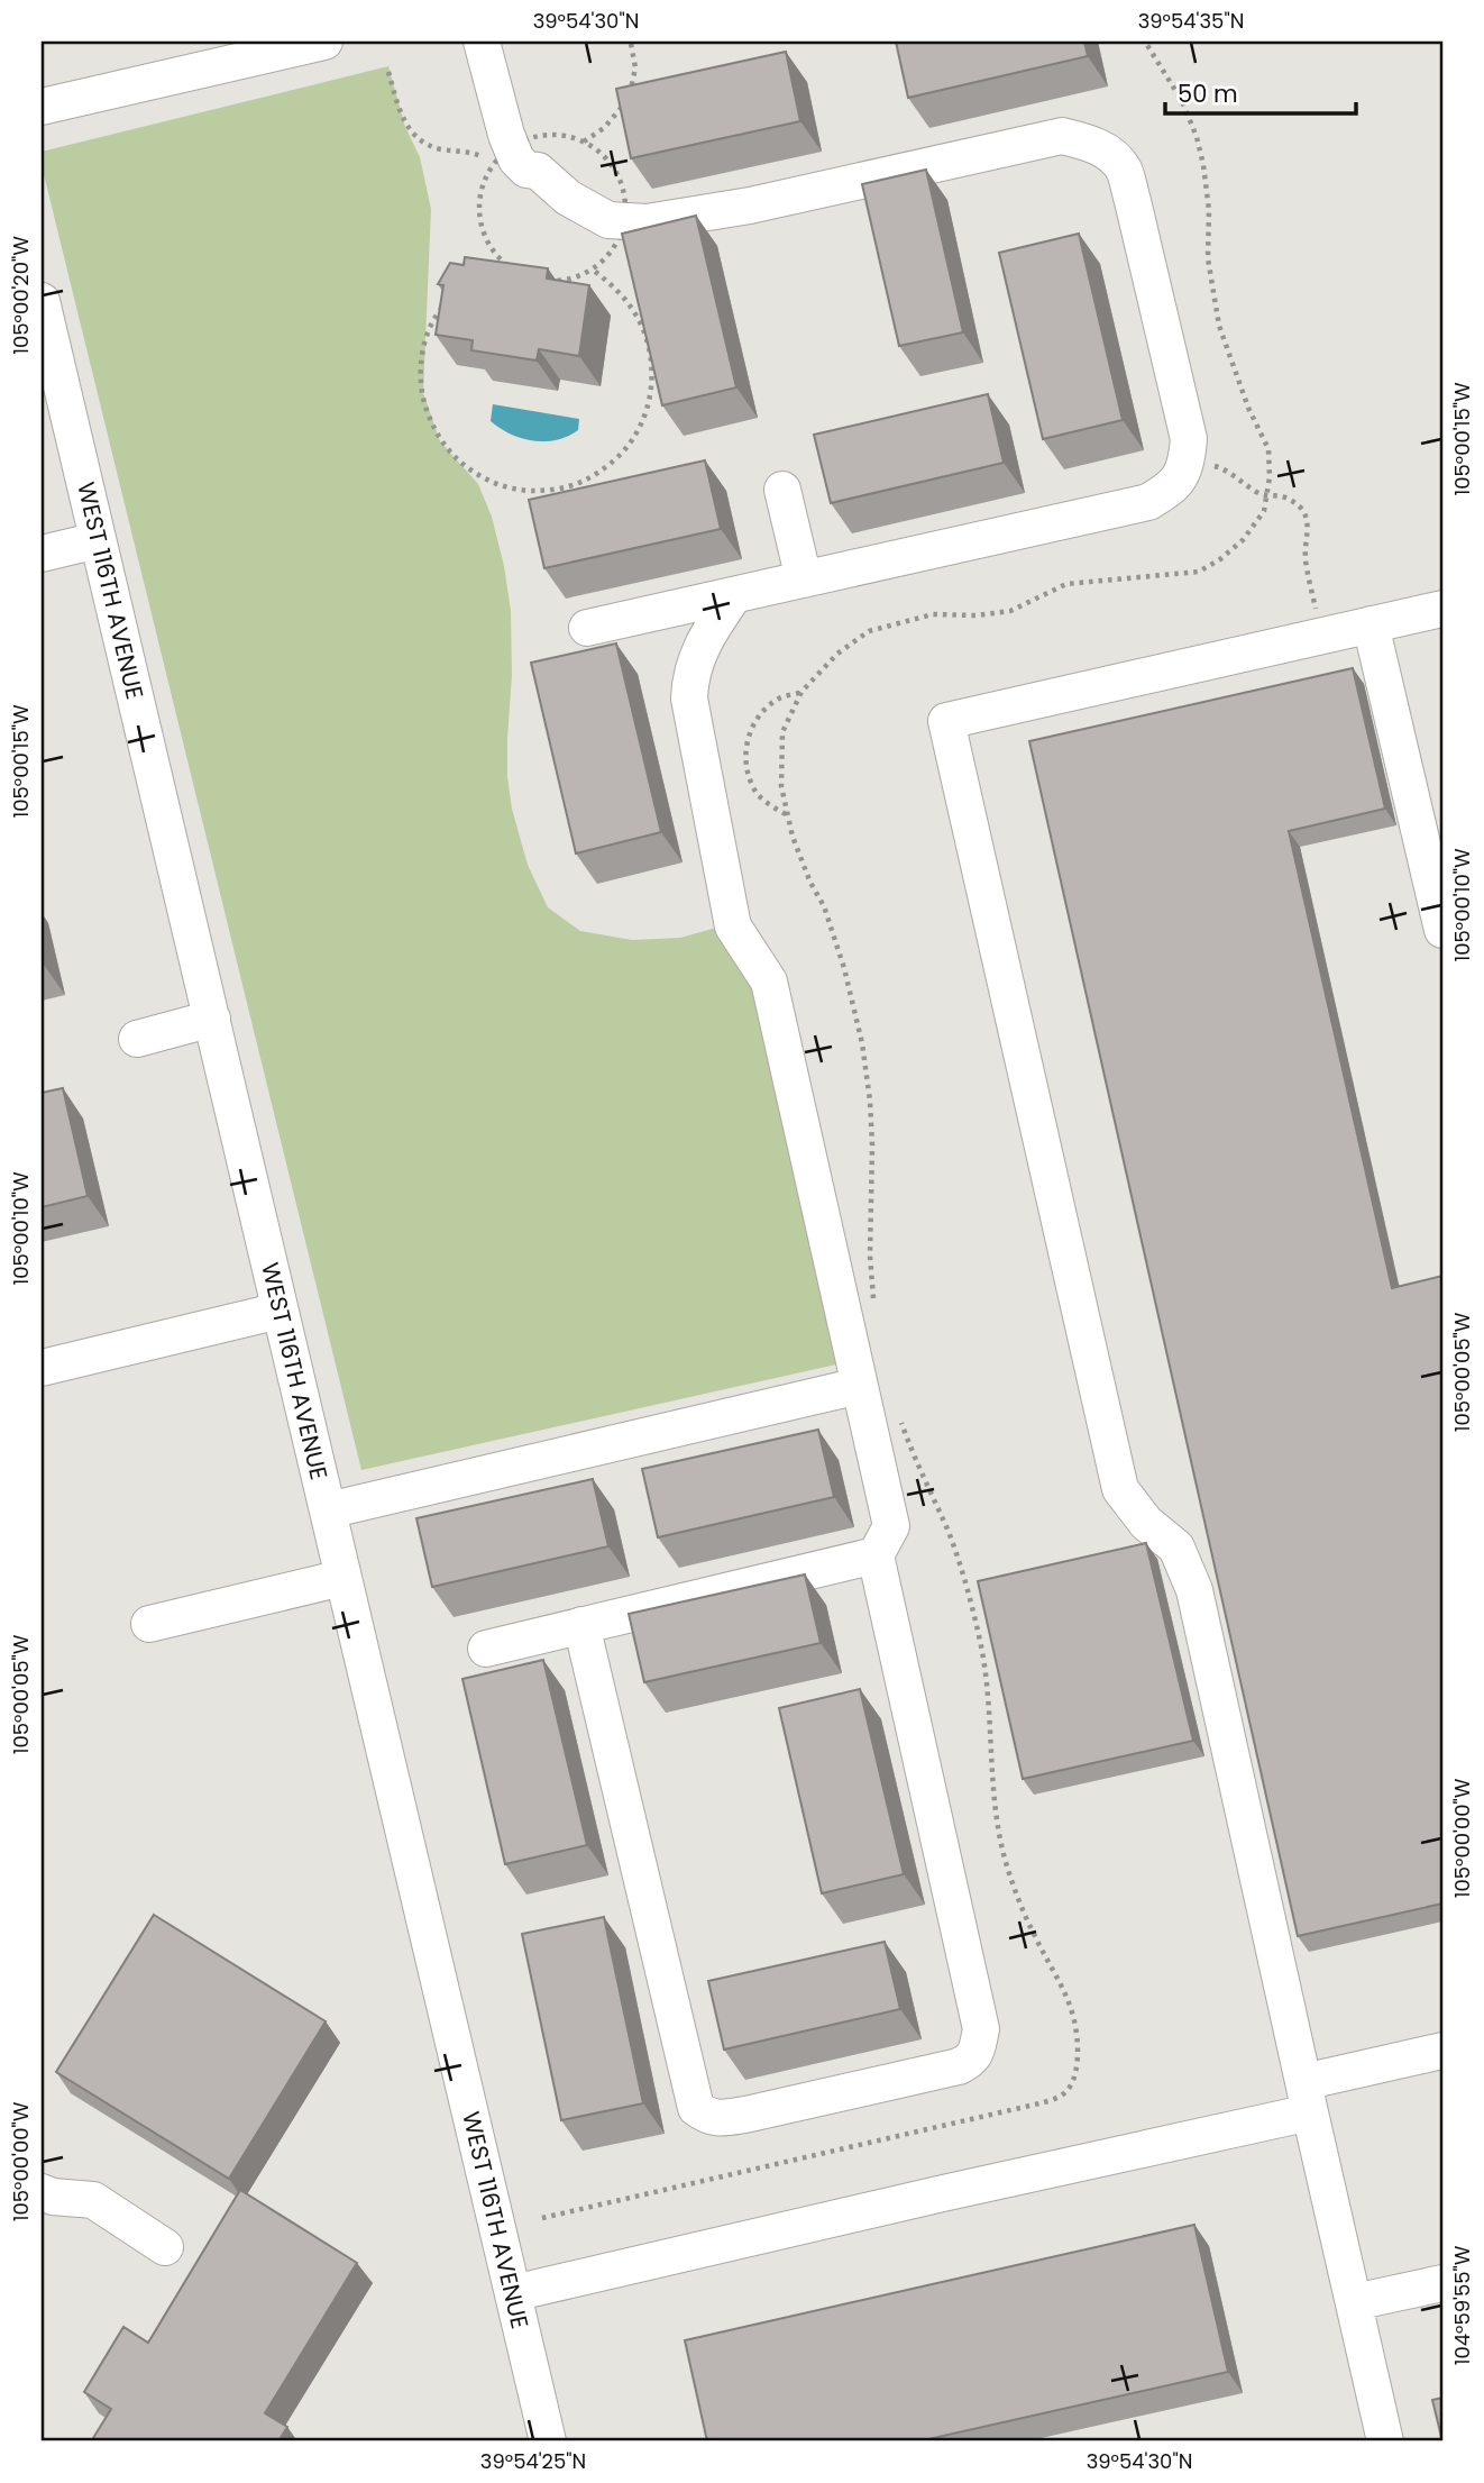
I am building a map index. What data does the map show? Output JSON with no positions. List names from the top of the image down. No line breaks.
{"streets":{"street":["WEST 116TH AVENUE"]},"scale_bar":"50 m","coordinates":["39°54'30\"N","39°54'35\"N","105°00'20\"W","105°00'15\"W","105°00'10\"W","105°00'05\"W","105°00'00\"W","104°59'55\"W","39°54'25\"N"]}
